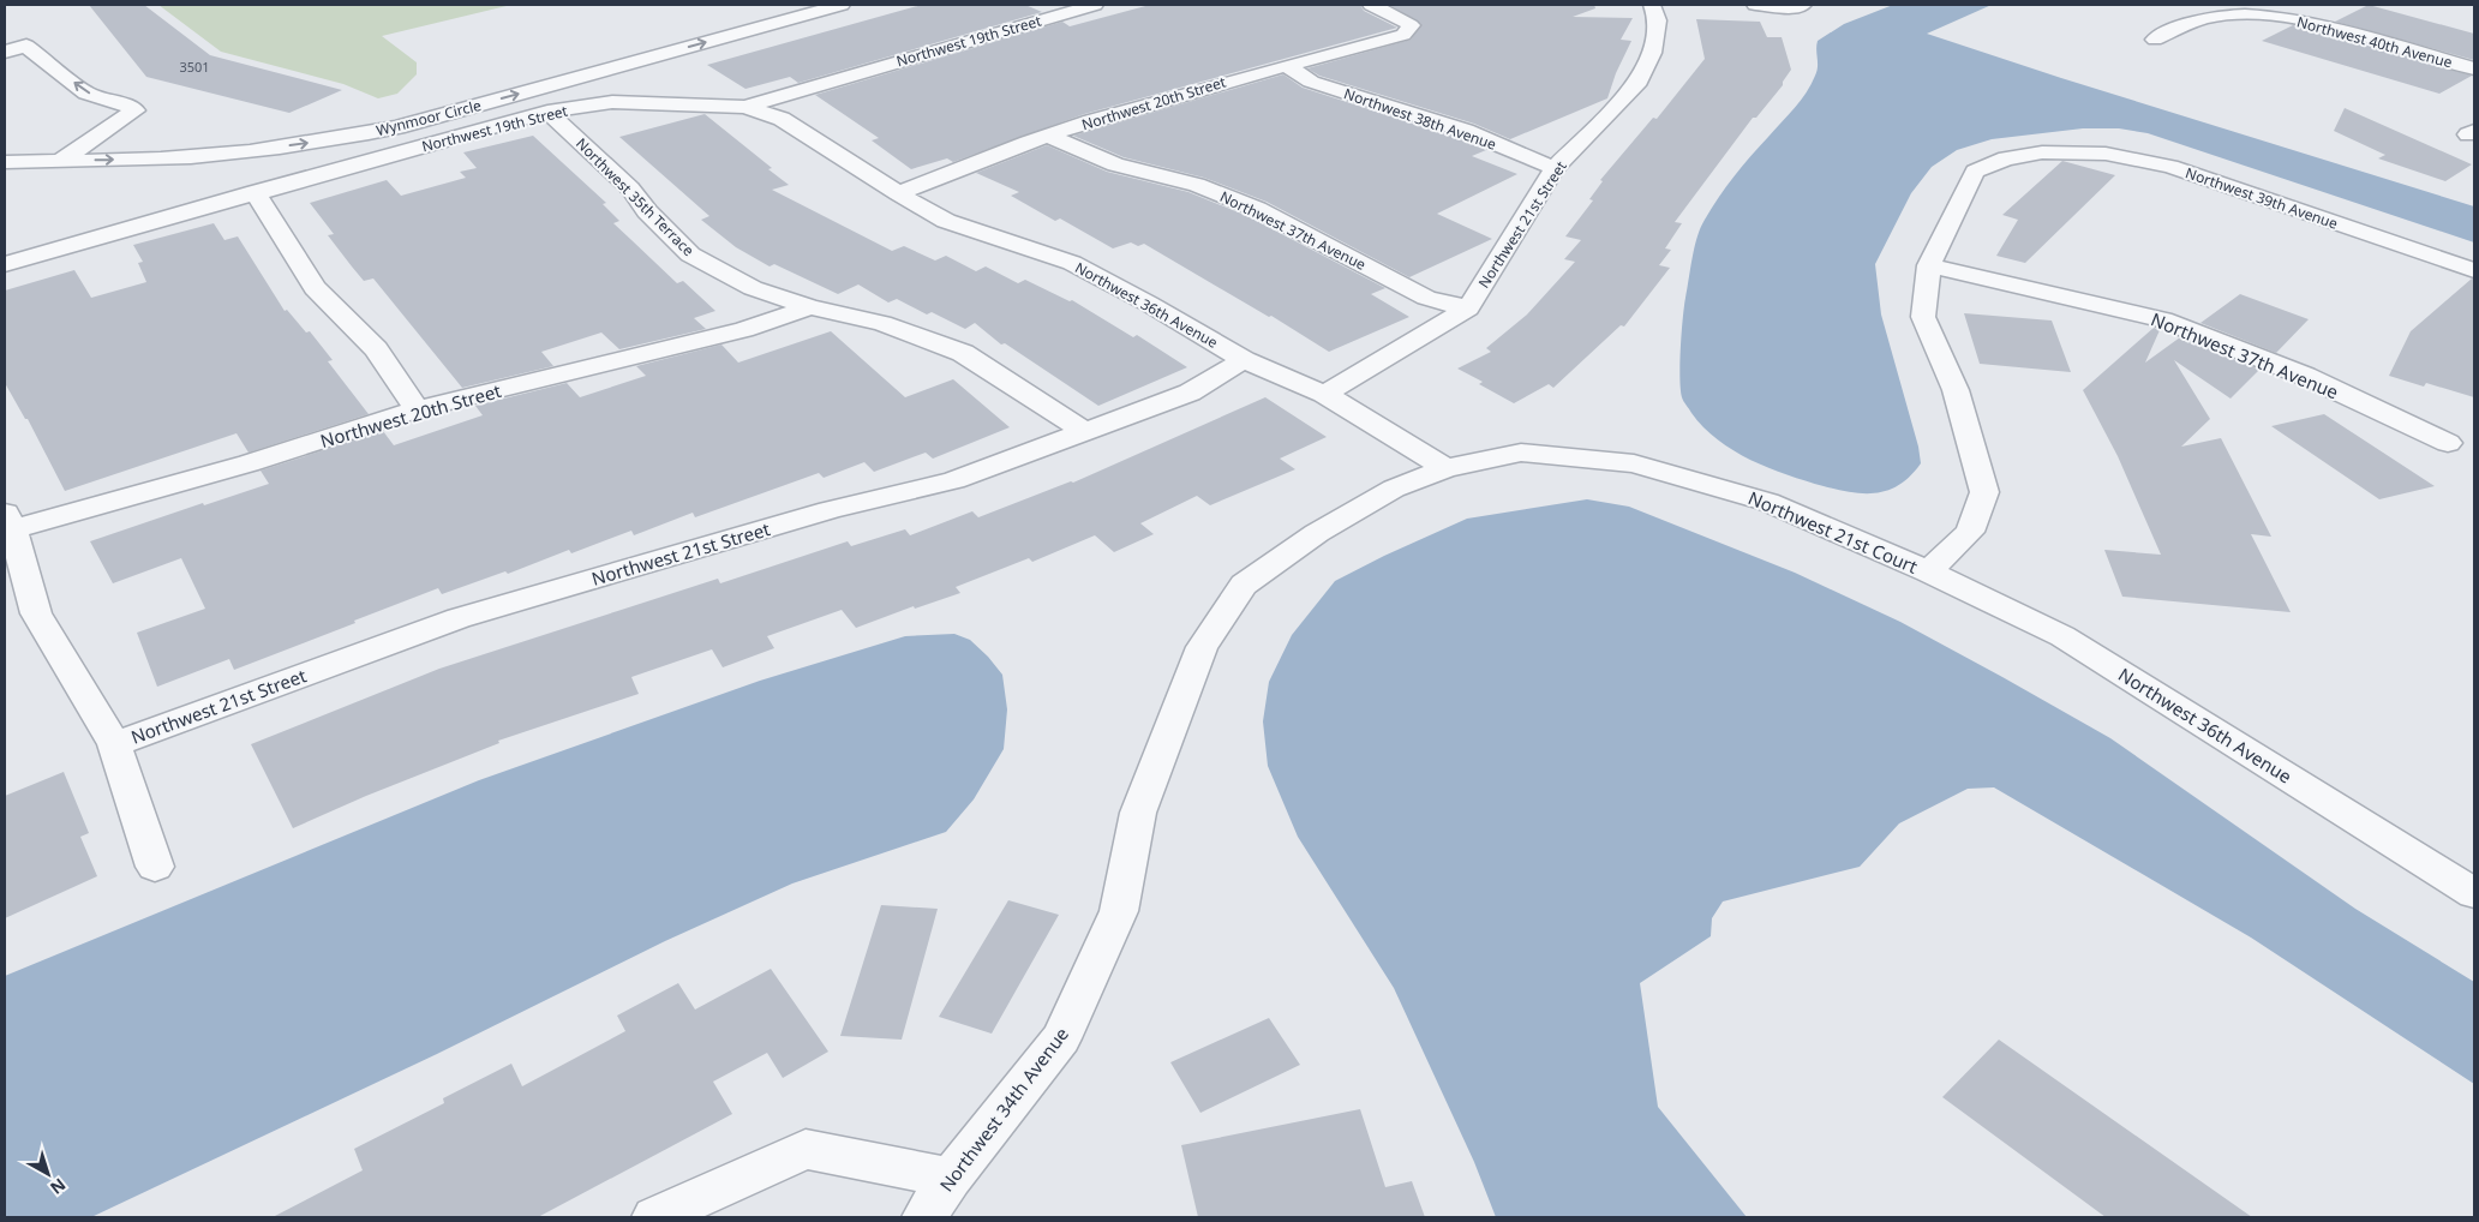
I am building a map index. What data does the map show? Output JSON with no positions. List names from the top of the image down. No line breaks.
{"streets":{"street":["Northwest 19th Street","Northwest 40th Avenue","Northwest 20th Street","Wynmoor Circle","Northwest 38th Avenue","Northwest 35th Terrace","Northwest 39th Avenue","Northwest 21st Street","Northwest 37th Avenue","Northwest 36th Avenue","Northwest 21st Court","Northwest 34th Avenue"]},"crossings":[["Northwest 19th Street","Northwest 35th Terrace"],["Northwest 19th Street","Northwest 36th Avenue"],["Northwest 20th Street","Northwest 38th Avenue"],["Northwest 20th Street","Northwest 35th Terrace"],["Northwest 20th Street","Northwest 37th Avenue"],["Northwest 20th Street","Northwest 36th Avenue"],["Northwest 38th Avenue","Northwest 21st Street"],["Northwest 35th Terrace","Northwest 21st Street"],["Northwest 39th Avenue","Northwest 21st Court"],["Northwest 21st Street","Northwest 37th Avenue"],["Northwest 21st Street","Northwest 36th Avenue"],["Northwest 37th Avenue","Northwest 21st Court"],["Northwest 36th Avenue","Northwest 21st Court"],["Northwest 36th Avenue","Northwest 34th Avenue"],["Northwest 21st Court","Northwest 34th Avenue"]],"house_numbers":["3501"],"north":"bottom right"}
